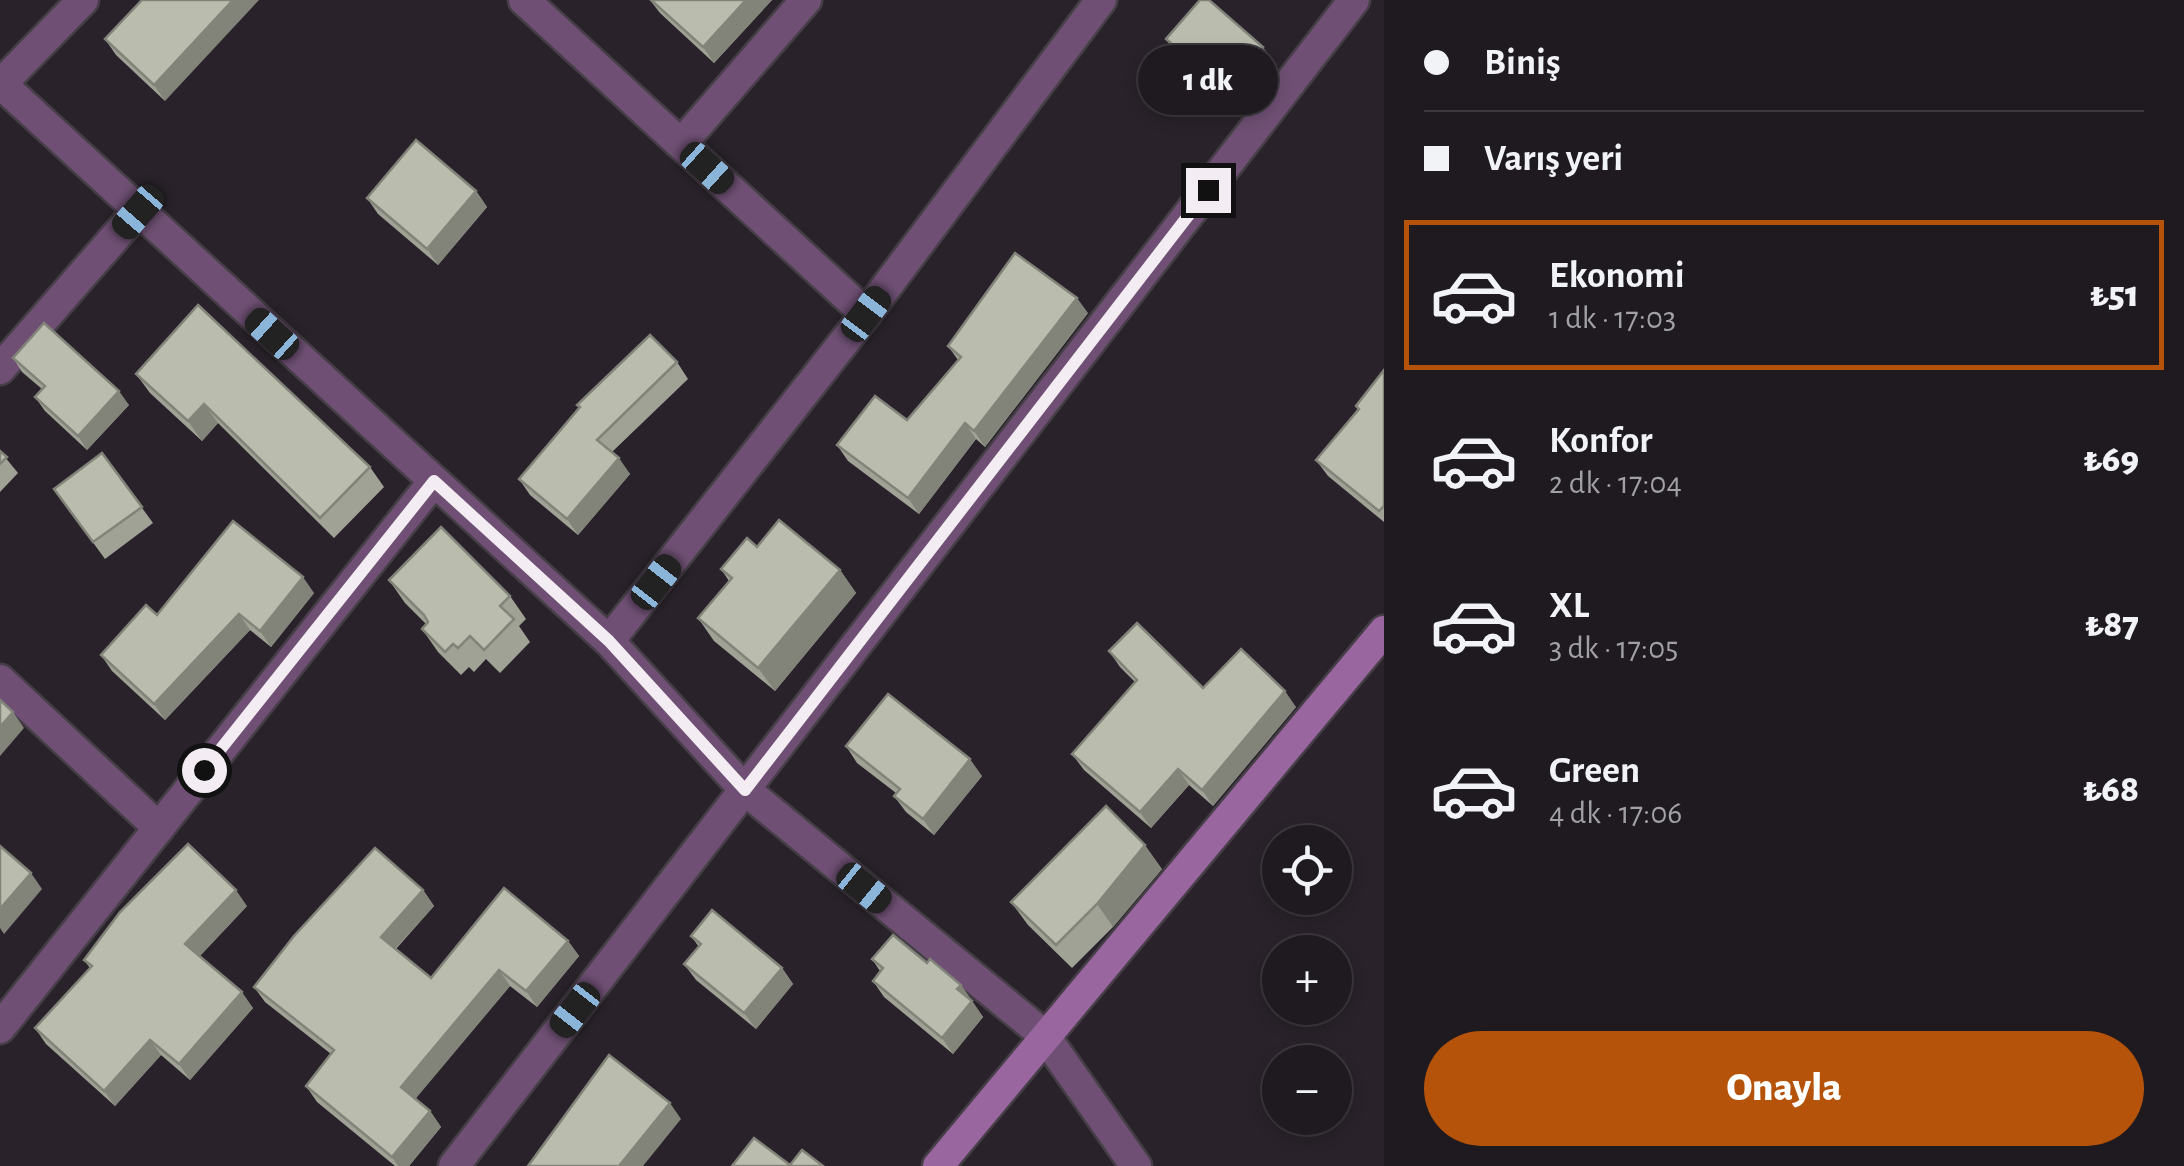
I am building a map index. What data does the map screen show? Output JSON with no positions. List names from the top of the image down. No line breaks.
{"page":{"banner":["Biniş","Varış yeri"],"bubble":"1 dk","list":[{"name":"Ekonomi","note":"1 dk · 17:03","value":"₺51"},{"name":"Konfor","note":"2 dk · 17:04","value":"₺69"},{"name":"XL","note":"3 dk · 17:05","value":"₺87"},{"name":"Green","note":"4 dk · 17:06","value":"₺68"}],"map_buttons":["+","−"],"buttons":"Onayla"}}
